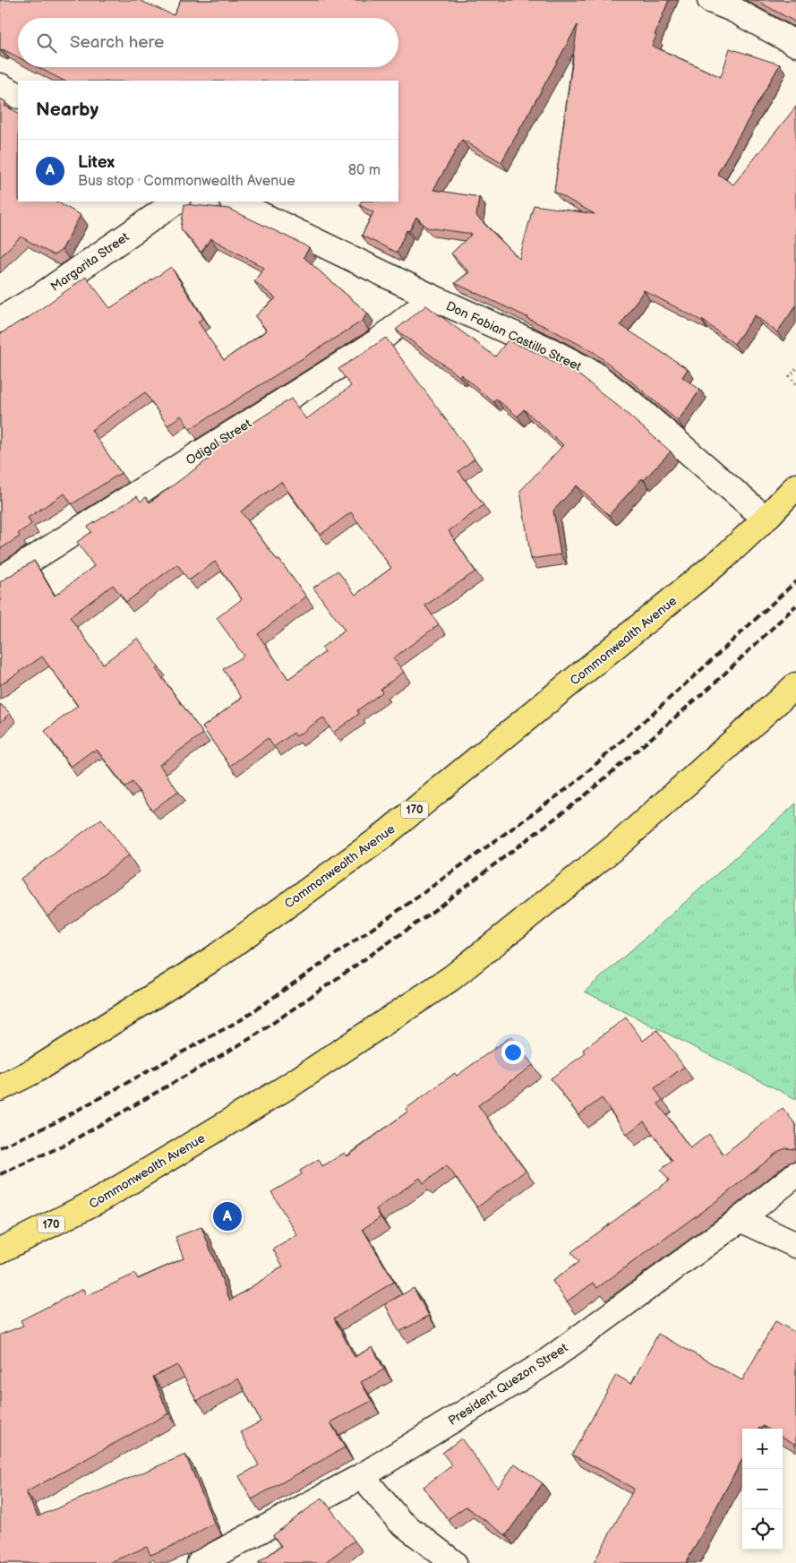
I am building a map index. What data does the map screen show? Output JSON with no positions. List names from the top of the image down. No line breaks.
{"streets":{"main road":["Commonwealth Avenue","170"],"street":["Margarita Street","Don Fabian Castillo Street","Odigal Street","President Quezon Street"]},"crossings":[["Don Fabian Castillo Street","Odigal Street"],["Don Fabian Castillo Street","Commonwealth Avenue"]],"page":{"search":"Search here","heading":"Nearby","list":[{"mark":"A","name":"Litex","note":"Bus stop · Commonwealth Avenue","value":"80 m"}],"pins":"A","map_buttons":["+","−"]}}
